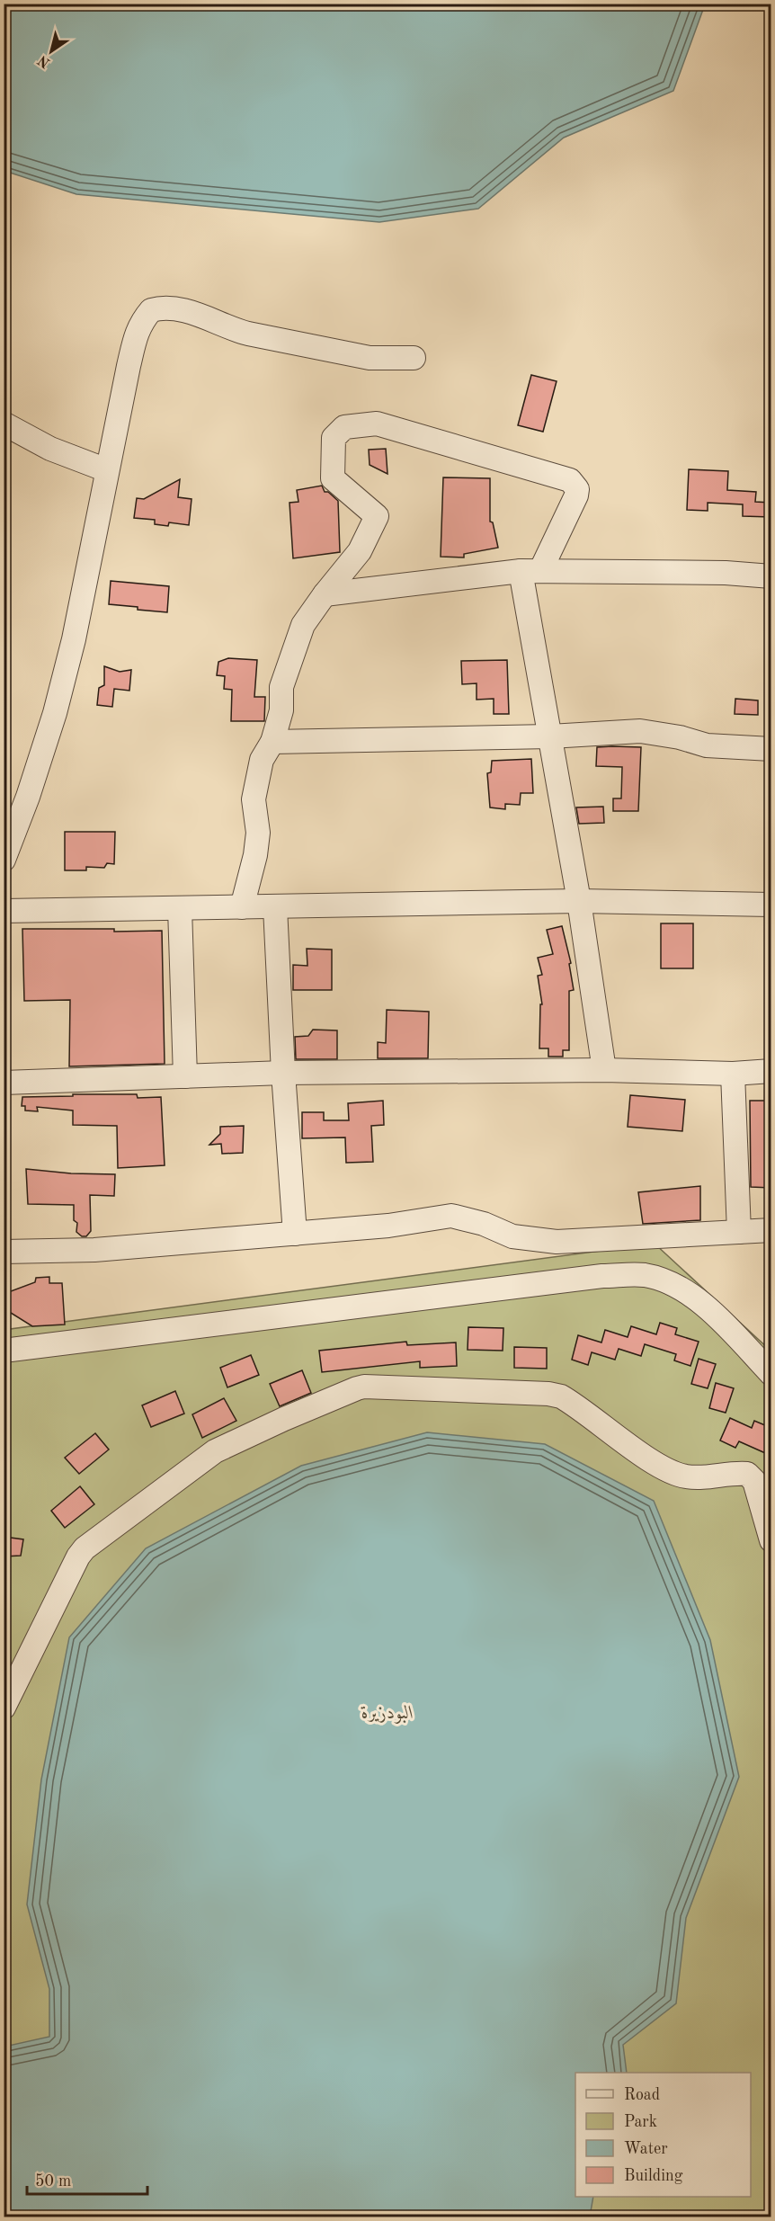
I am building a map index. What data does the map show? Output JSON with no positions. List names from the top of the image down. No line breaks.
{"parks":["البودزيرة"],"legend":["Road","Park","Water","Building"],"scale_bar":"50 m","north":"bottom left"}
